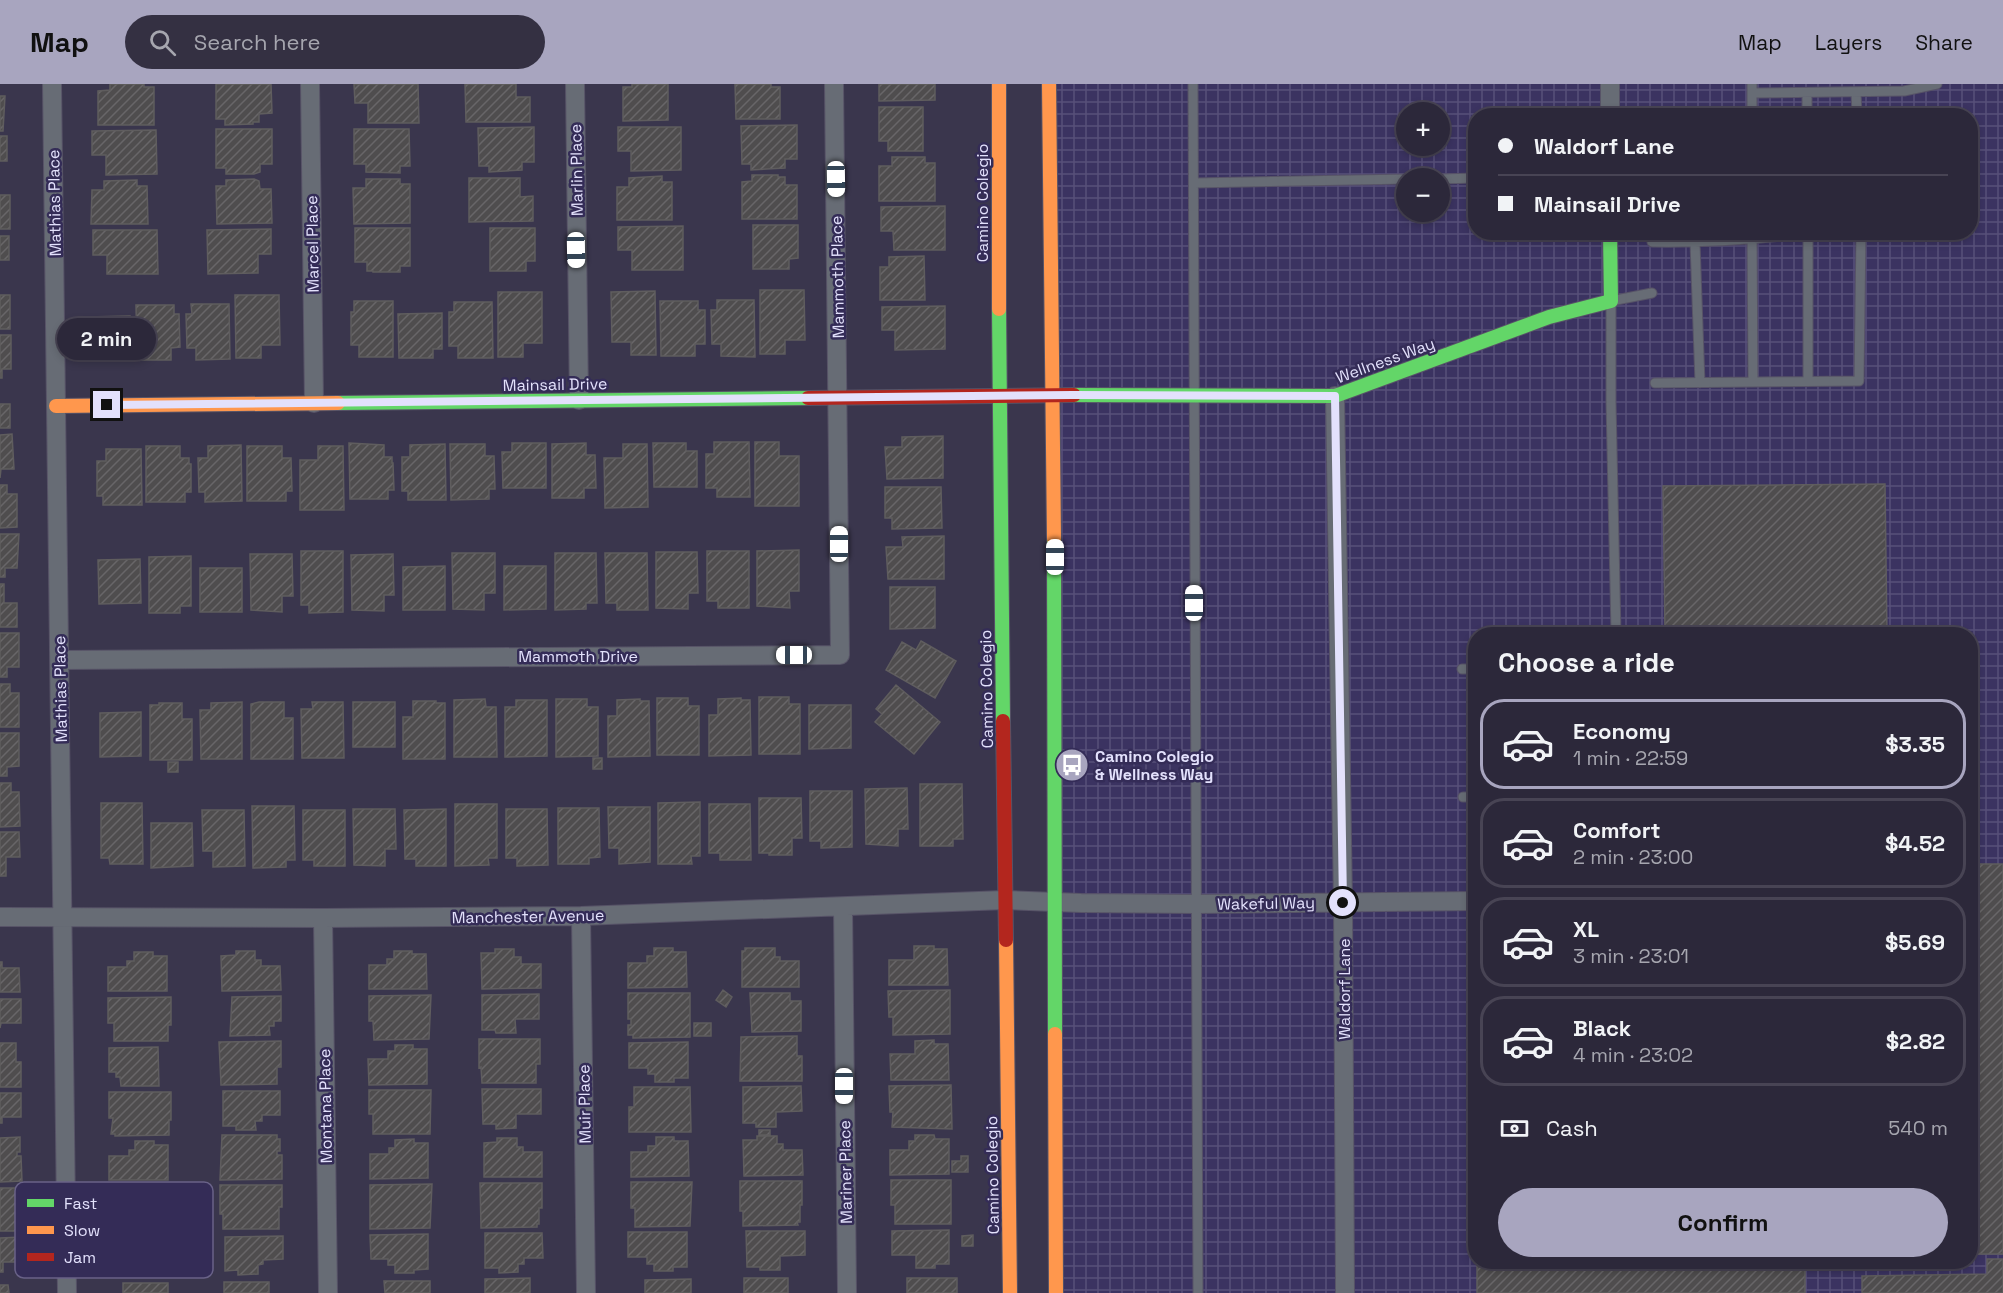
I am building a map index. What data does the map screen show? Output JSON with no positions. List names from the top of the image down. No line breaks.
{"streets":{"street":["Marlin Place","Mathias Place","Camino Colegio","Marcel Place","Mammoth Place","Wellness Way","Mainsail Drive","Mammoth Drive","Wakeful Way","Manchester Avenue","Waldorf Lane","Muir Place","Montana Place","Mariner Place"]},"crossings":[["Marlin Place","Mainsail Drive"],["Mathias Place","Mainsail Drive"],["Mathias Place","Mammoth Drive"],["Mathias Place","Manchester Avenue"],["Camino Colegio","Mainsail Drive"],["Camino Colegio","Manchester Avenue"],["Marcel Place","Mainsail Drive"],["Mammoth Place","Mainsail Drive"],["Mammoth Place","Mammoth Drive"],["Wellness Way","Mainsail Drive"],["Wellness Way","Waldorf Lane"],["Mainsail Drive","Mammoth Drive"],["Wakeful Way","Manchester Avenue"],["Wakeful Way","Waldorf Lane"],["Manchester Avenue","Muir Place"],["Manchester Avenue","Montana Place"],["Manchester Avenue","Mariner Place"]],"places":{"bus stop":["Camino Colegio & Wellness Way"]},"legend":["Fast","Slow","Jam"],"page":{"header":"Map","search":"Search here","nav":["Map","Layers","Share"],"map_buttons":["+","−"],"banner":["Waldorf Lane","Mainsail Drive"],"bubble":"2 min","heading":"Choose a ride","list":[{"name":"Economy","note":"1 min · 22:59","value":"$3.35"},{"name":"Comfort","note":"2 min · 23:00","value":"$4.52"},{"name":"XL","note":"3 min · 23:01","value":"$5.69"},{"name":"Black","note":"4 min · 23:02","value":"$2.82"}],"pay":["Cash","540 m"],"buttons":"Confirm"}}
